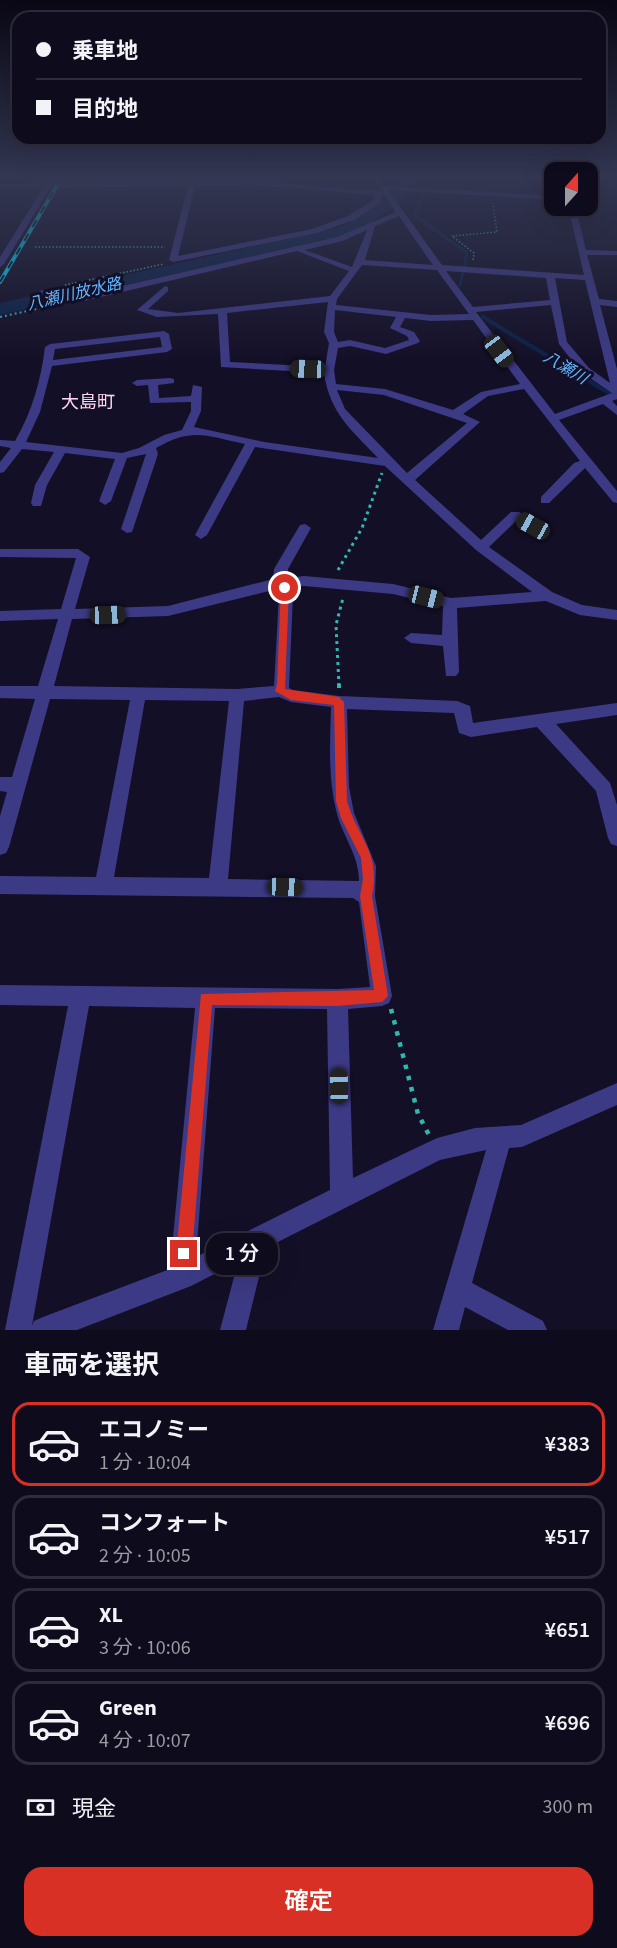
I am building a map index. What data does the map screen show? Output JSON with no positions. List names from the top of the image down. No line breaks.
{"districts":["大島町"],"water":["八瀬川放水路","八瀬川"],"north":"top","page":{"banner":["乗車地","目的地"],"bubble":"1 分","heading":"車両を選択","list":[{"name":"エコノミー","note":"1 分 · 10:04","value":"¥383"},{"name":"コンフォート","note":"2 分 · 10:05","value":"¥517"},{"name":"XL","note":"3 分 · 10:06","value":"¥651"},{"name":"Green","note":"4 分 · 10:07","value":"¥696"}],"pay":["現金","300 m"],"buttons":"確定"}}
